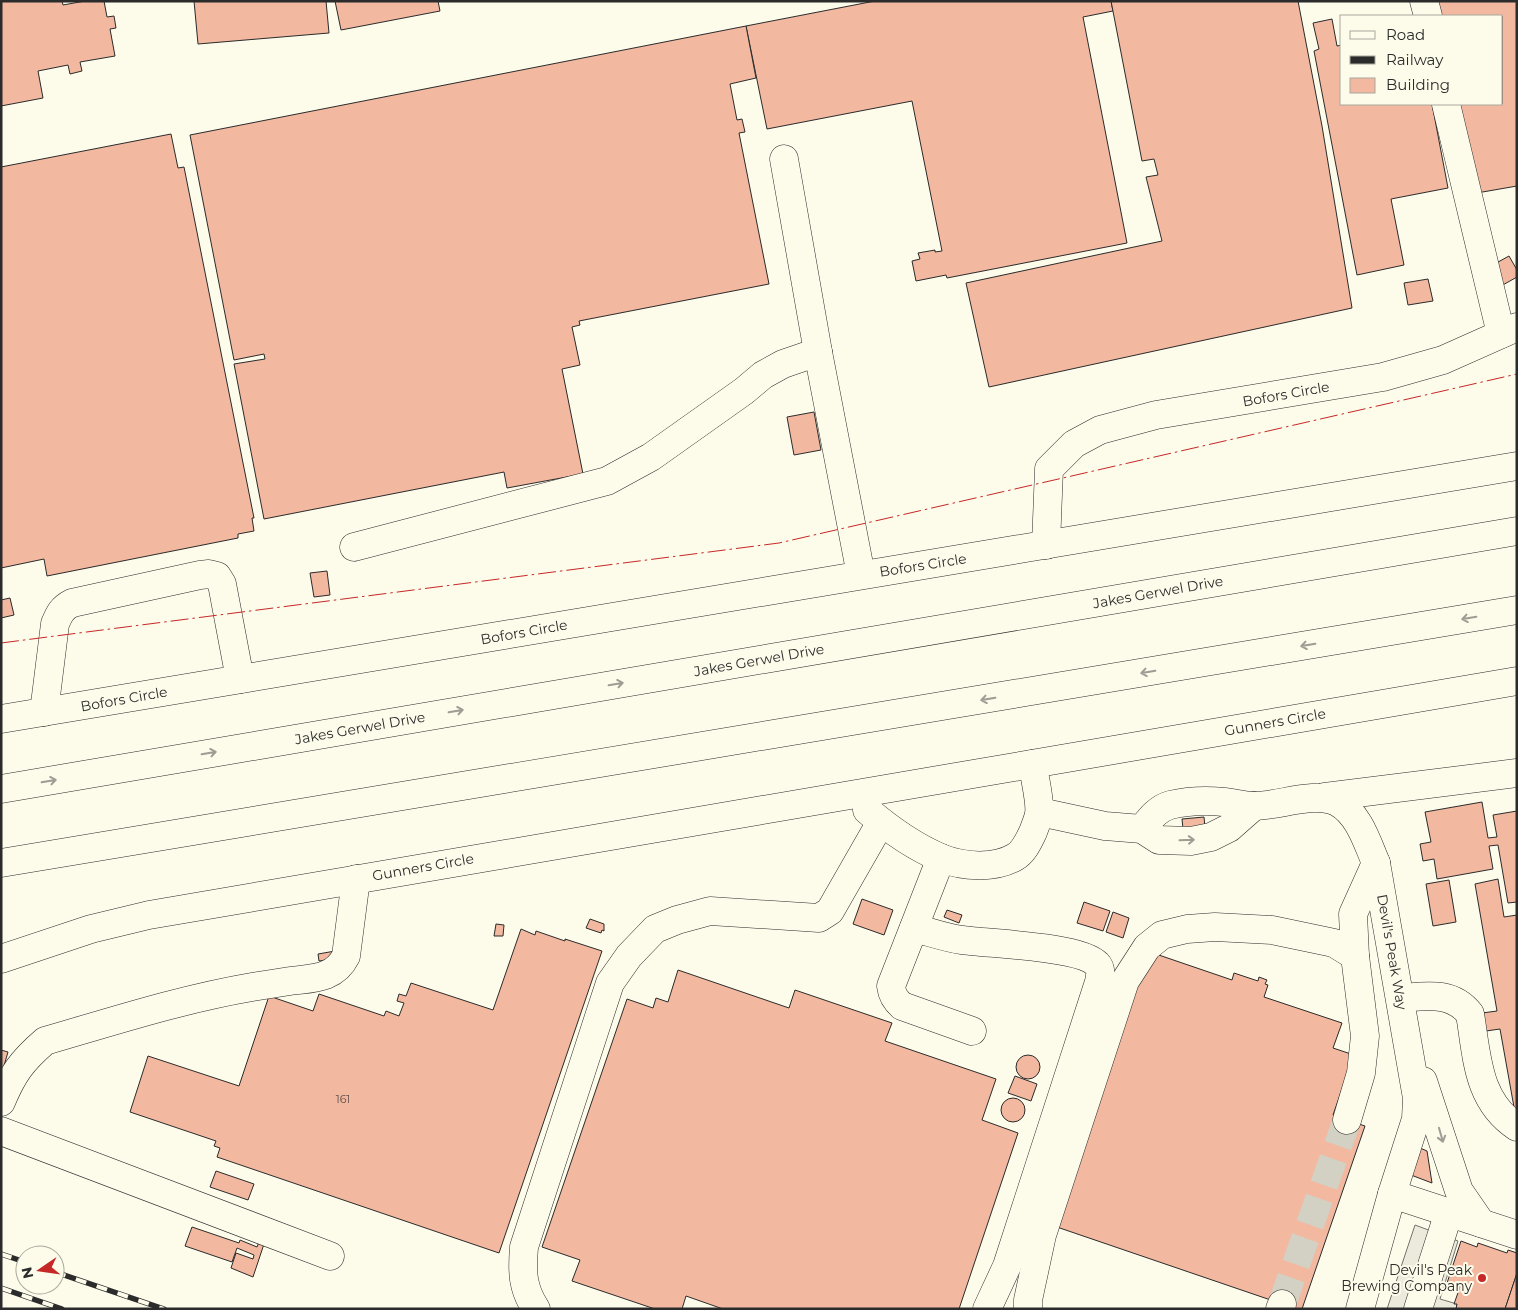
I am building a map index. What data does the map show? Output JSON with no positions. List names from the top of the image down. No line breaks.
{"streets":{"main road":["Bofors Circle","Jakes Gerwel Drive","Gunners Circle","Devil's Peak Way"]},"places":["Devil's Peak Brewing Company"],"house_numbers":["161"],"legend":["Road","Railway","Building"],"north":"left"}
